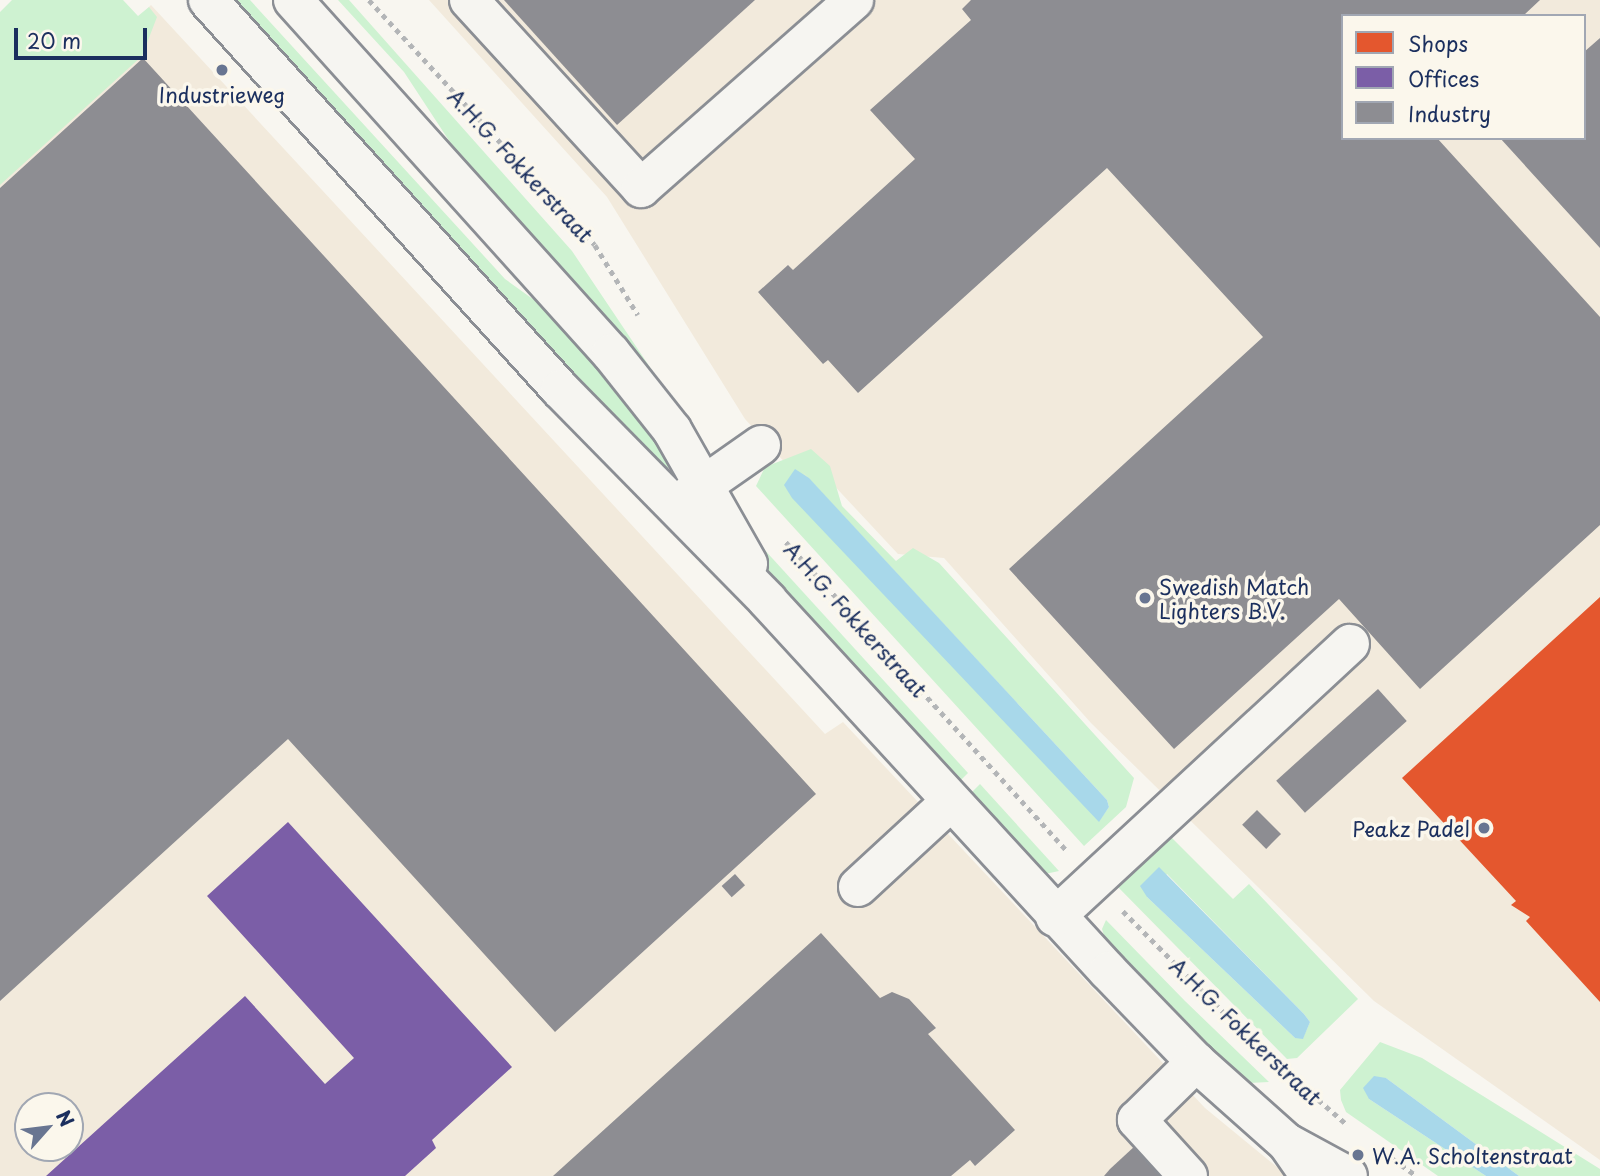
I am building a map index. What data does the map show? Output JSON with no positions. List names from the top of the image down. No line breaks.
{"streets":{"path":["A.H.G. Fokkerstraat"]},"places":["Industrieweg","Swedish Match Lighters B.V.","Peakz Padel","W.A. Scholtenstraat"],"legend":["Shops","Offices","Industry"],"scale_bar":"20 m","north":"top right"}
